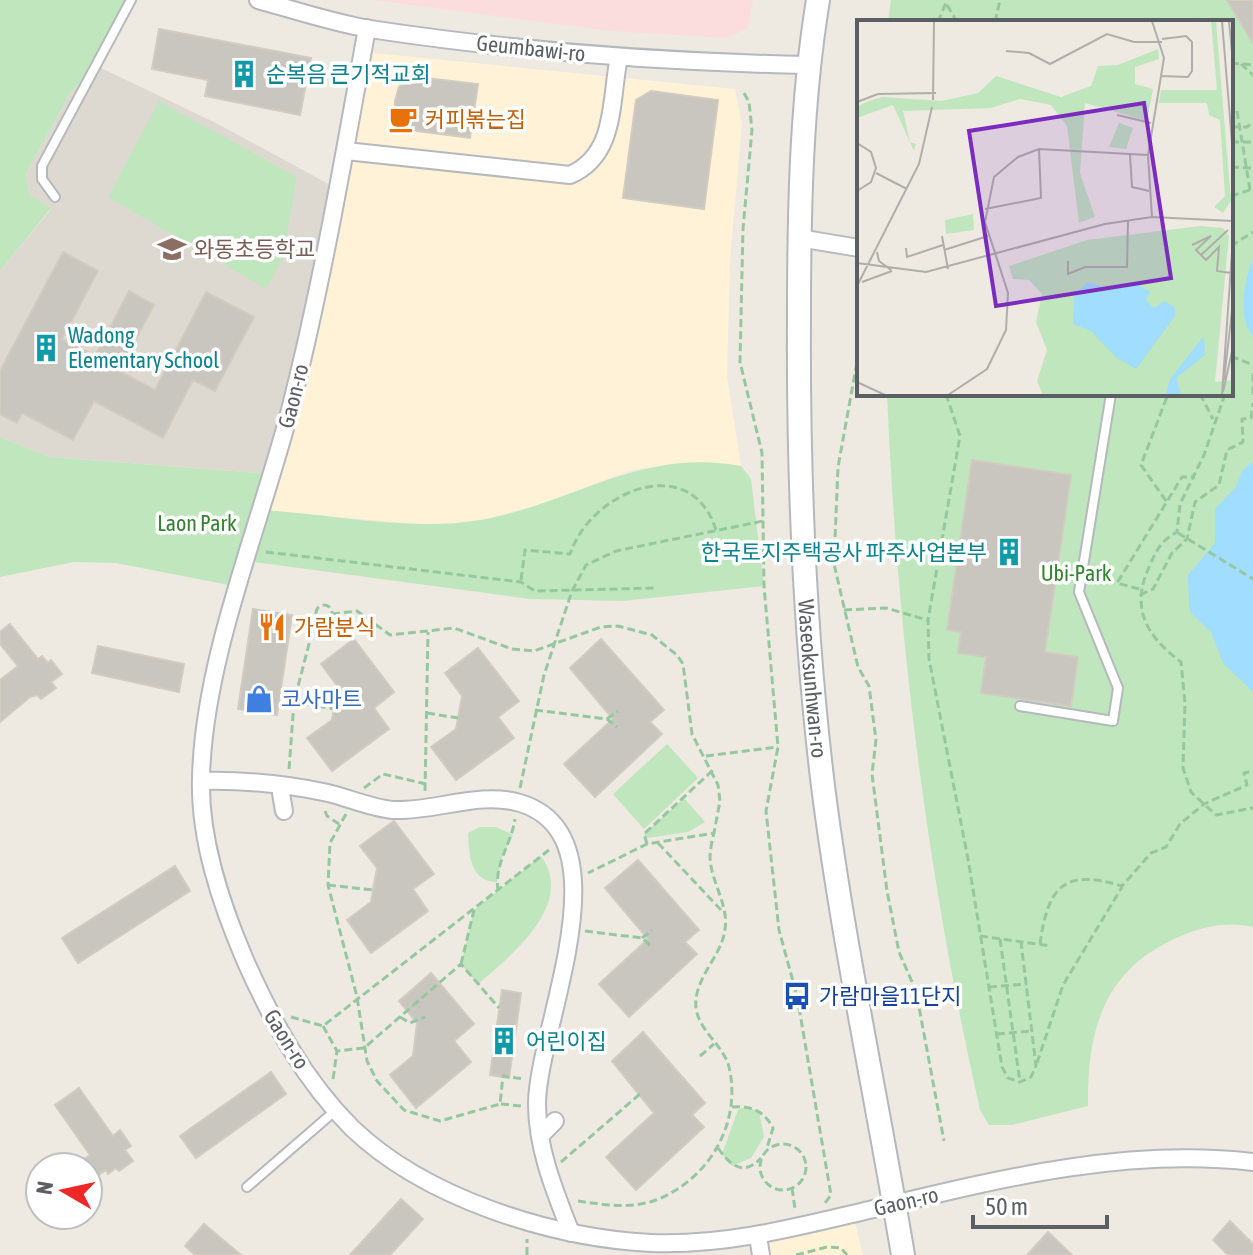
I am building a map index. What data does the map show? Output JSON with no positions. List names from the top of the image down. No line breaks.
{"streets":{"street":["Geumbawi-ro","Gaon-ro","Waseoksunhwan-ro"]},"crossings":[["Geumbawi-ro","Gaon-ro"],["Geumbawi-ro","Waseoksunhwan-ro"],["Gaon-ro","Waseoksunhwan-ro"]],"parks":["Laon Park","Ubi-Park"],"places":{"building":["순복음 큰기적교회","Wadong Elementary School","한국토지주택공사 파주사업본부","어린이집"],"cafe":["커피볶는집"],"school or university":["와동초등학교"],"restaurant":["가람분식"],"shop":["코사마트"],"bus stop":["가람마을11단지"]},"scale_bar":"50 m","north":"left"}
